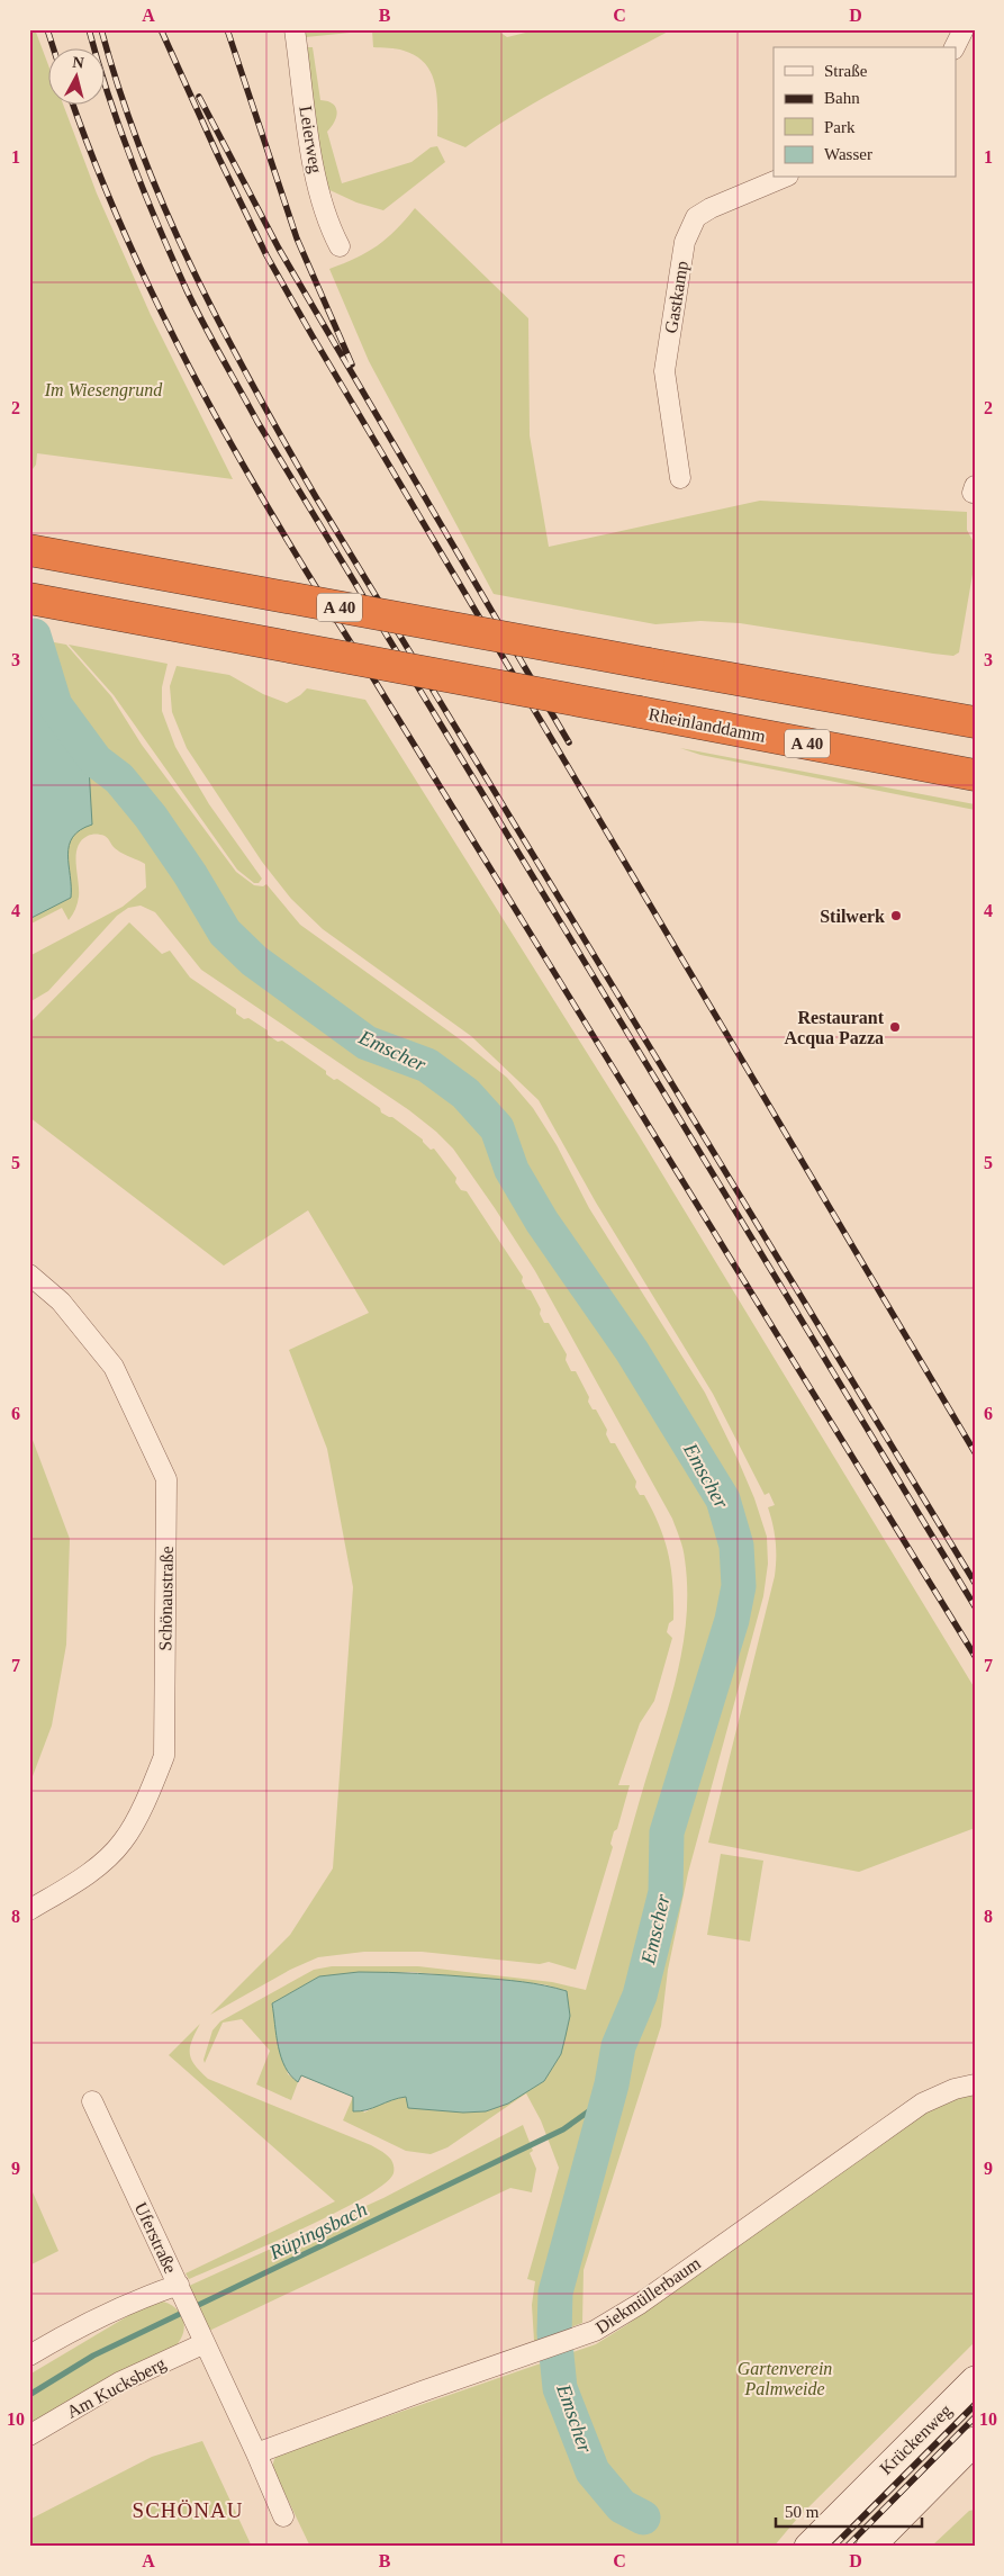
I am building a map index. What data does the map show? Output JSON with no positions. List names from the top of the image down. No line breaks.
{"streets":{"highway":["A 40","Rheinlanddamm"],"main road":["Krückenweg"],"street":["Leierweg","Gastkamp","Schönaustraße","Uferstraße","Diekmüllerbaum","Am Kucksberg"]},"districts":["SCHÖNAU"],"water":["Emscher","Rüpingsbach"],"parks":["Im Wiesengrund","Gartenverein Palmweide"],"places":["Stilwerk","Restaurant Acqua Pazza"],"legend":["Straße","Bahn","Park","Wasser"],"scale_bar":"50 m","north":"top","grid":{"columns":["A","B","C","D"],"rows":["1","2","3","4","5","6","7","8","9","10"]}}
